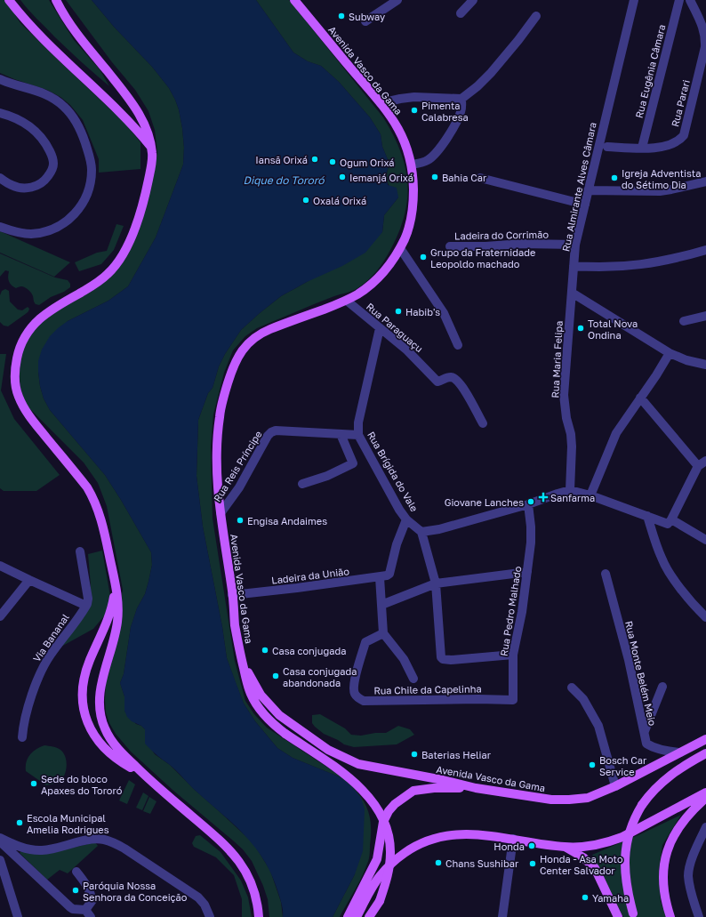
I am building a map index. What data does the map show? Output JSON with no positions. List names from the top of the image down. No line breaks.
{"streets":{"main road":["Avenida Vasco da Gama"],"street":["Rua Eugênia Câmara","Rua Parari","Rua Almirante Alves Câmara","Ladeira do Corrimão","Rua Paraguaçu","Rua Maria Felipa","Rua Reis Príncipe","Rua Brígida do Vale","Ladeira da União","Rua Pedro Malhado","Via Bananal","Rua Monte Belém Meio","Rua Chile da Capelinha"]},"crossings":[["Avenida Vasco da Gama","Rua Paraguaçu"],["Avenida Vasco da Gama","Rua Reis Príncipe"],["Avenida Vasco da Gama","Ladeira da União"],["Avenida Vasco da Gama","Rua Monte Belém Meio"],["Rua Eugênia Câmara","Rua Parari"],["Rua Almirante Alves Câmara","Ladeira do Corrimão"],["Rua Almirante Alves Câmara","Rua Maria Felipa"],["Rua Paraguaçu","Rua Brígida do Vale"],["Rua Reis Príncipe","Rua Brígida do Vale"],["Rua Brígida do Vale","Ladeira da União"],["Rua Pedro Malhado","Rua Chile da Capelinha"]],"water":["Dique do Tororó"],"places":{"other":["Subway","Pimenta Calabresa","Iansã Orixá","Ogum Orixá","Iemanjá Orixá","Bahia Car","Igreja Adventista do Sétimo Dia","Oxalá Orixá","Grupo da Fraternidade Leopoldo machado","Habib's","Total Nova Ondina","Giovane Lanches","Engisa Andaimes","Casa conjugada","Casa conjugada abandonada","Baterias Heliar","Bosch Car Service","Sede do bloco Apaxes do Tororó","Escola Municipal Amelia Rodrigues","Honda","Chans Sushibar","Honda - Asa Moto Center Salvador","Paróquia Nossa Senhora da Conceição","Yamaha"],"health":["Sanfarma"]}}
